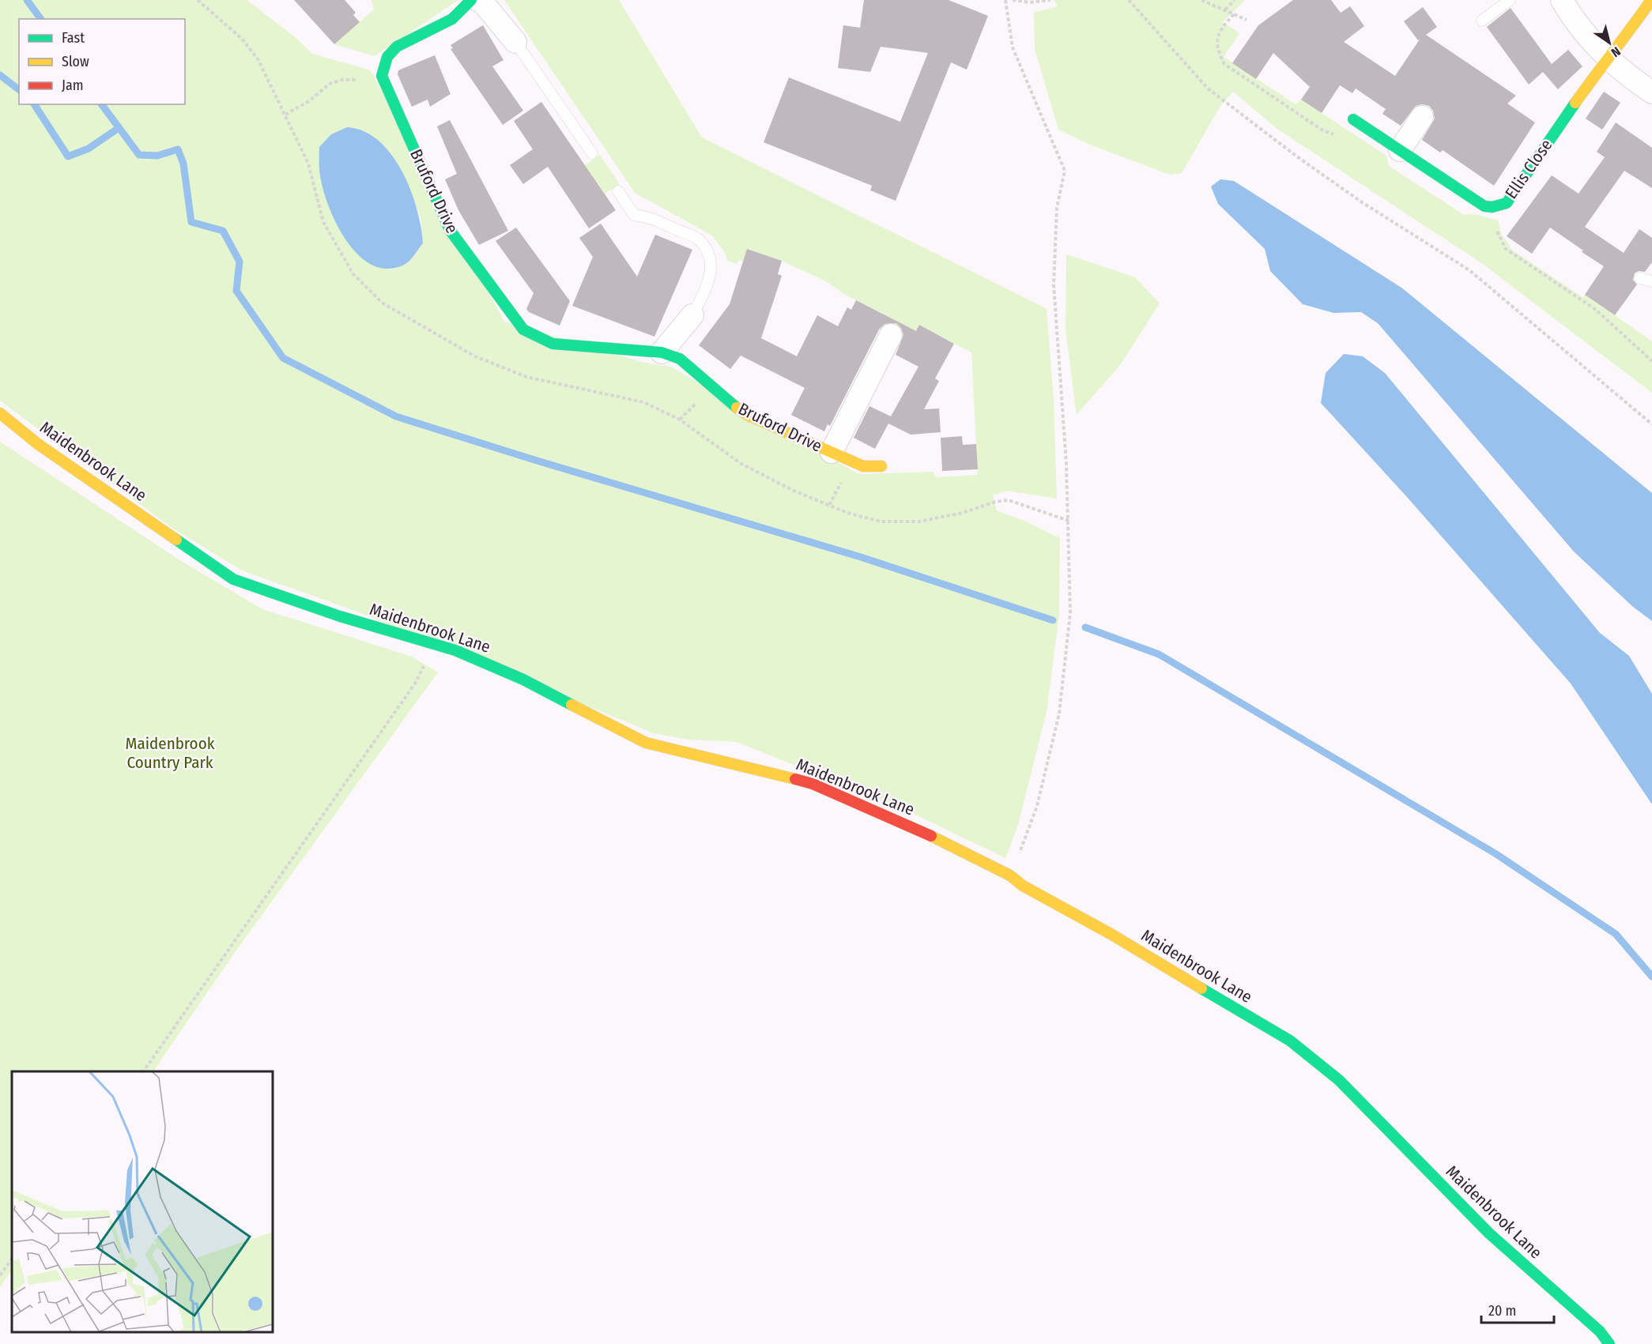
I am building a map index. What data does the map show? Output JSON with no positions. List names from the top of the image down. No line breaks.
{"streets":{"street":["Ellis Close","Bruford Drive","Maidenbrook Lane"]},"parks":["Maidenbrook Country Park"],"legend":["Fast","Slow","Jam"],"scale_bar":"20 m","north":"bottom right"}
